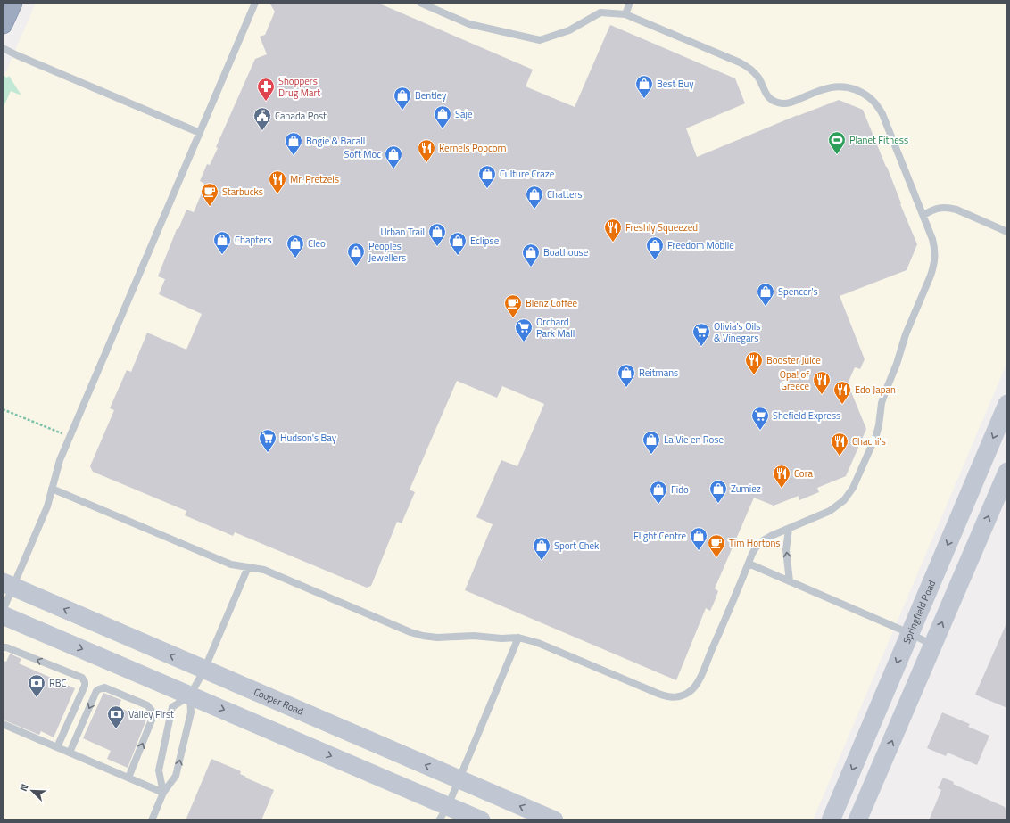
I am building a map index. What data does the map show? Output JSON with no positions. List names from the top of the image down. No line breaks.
{"streets":{"main road":["Springfield Road","Cooper Road"]},"places":{"shop":["Best Buy","Bentley","Saje","Bogie & Bacall","Soft Moc","Culture Craze","Chatters","Urban Trail","Chapters","Eclipse","Cleo","Freedom Mobile","Peoples Jewellers","Boathouse","Spencer's","Reitmans","La Vie en Rose","Zumiez","Fido","Flight Centre","Sport Chek"],"pharmacy":["Shoppers Drug Mart"],"public building":["Canada Post"],"sports":["Planet Fitness"],"restaurant":["Kernels Popcorn","Mr. Pretzels","Freshly Squeezed","Booster Juice","Opa! of Greece","Edo Japan","Chachi's","Cora"],"cafe":["Starbucks","Blenz Coffee","Tim Hortons"],"supermarket":["Orchard Park Mall","Olivia's Oils & Vinegars","Shefield Express","Hudson's Bay"],"bank":["RBC","Valley First"]},"north":"top left"}
